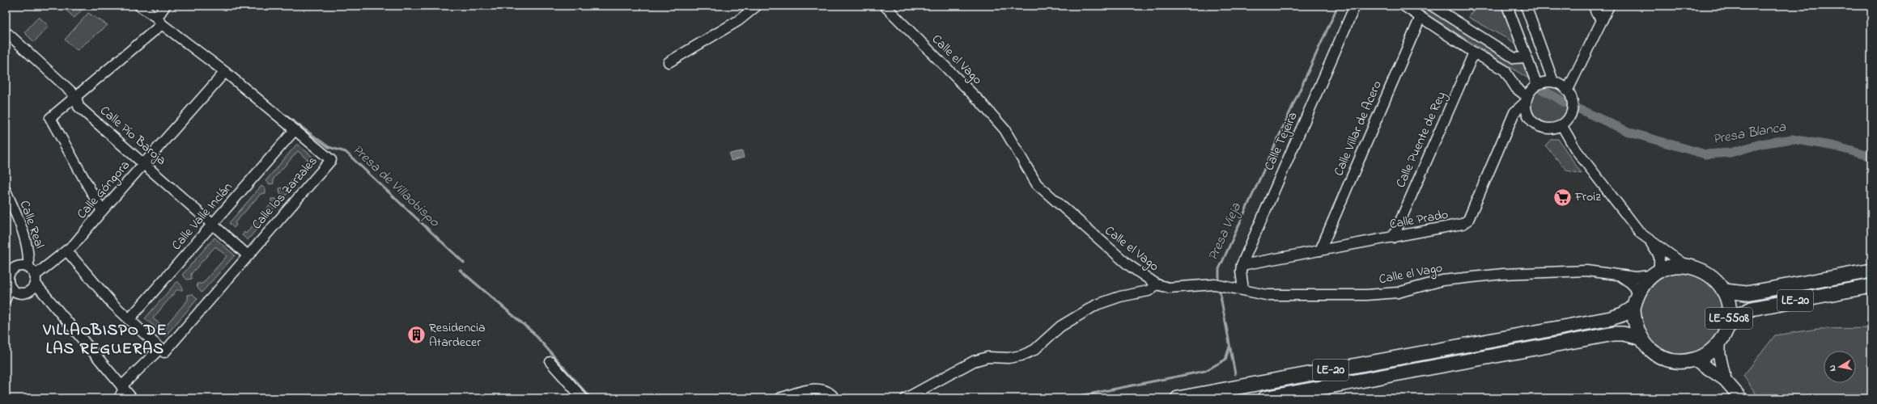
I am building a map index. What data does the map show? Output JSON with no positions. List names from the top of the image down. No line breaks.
{"streets":{"highway":["LE-20","LE-5508"],"street":["Calle el Vago","Calle Villar de Acero","Calle Pío Baroja","Calle Puente de Rey","Calle Tejeira","Calle Góngora","Calle los Zarzales","Calle Valle Inclán","Calle Prado","Calle Real"]},"crossings":[["Calle el Vago","Calle Tejeira"],["Calle el Vago","LE-20"],["Calle el Vago","LE-5508"],["Calle Villar de Acero","Calle Prado"],["Calle Pío Baroja","Calle Góngora"],["Calle Pío Baroja","Calle los Zarzales"],["Calle Pío Baroja","Calle Valle Inclán"],["Calle Puente de Rey","Calle Prado"],["Calle Tejeira","Calle Prado"],["Calle Góngora","Calle los Zarzales"],["Calle Góngora","Calle Real"],["Calle los Zarzales","Calle Valle Inclán"],["Calle Prado","LE-5508"],["LE-20","LE-5508"]],"districts":["VILLAOBISPO DE LAS REGUERAS"],"water":["Presa Blanca","Presa de Villaobispo","Presa Vieja"],"places":{"supermarket":["Froiz"],"building":["Residencia Atardecer"]},"north":"left"}
